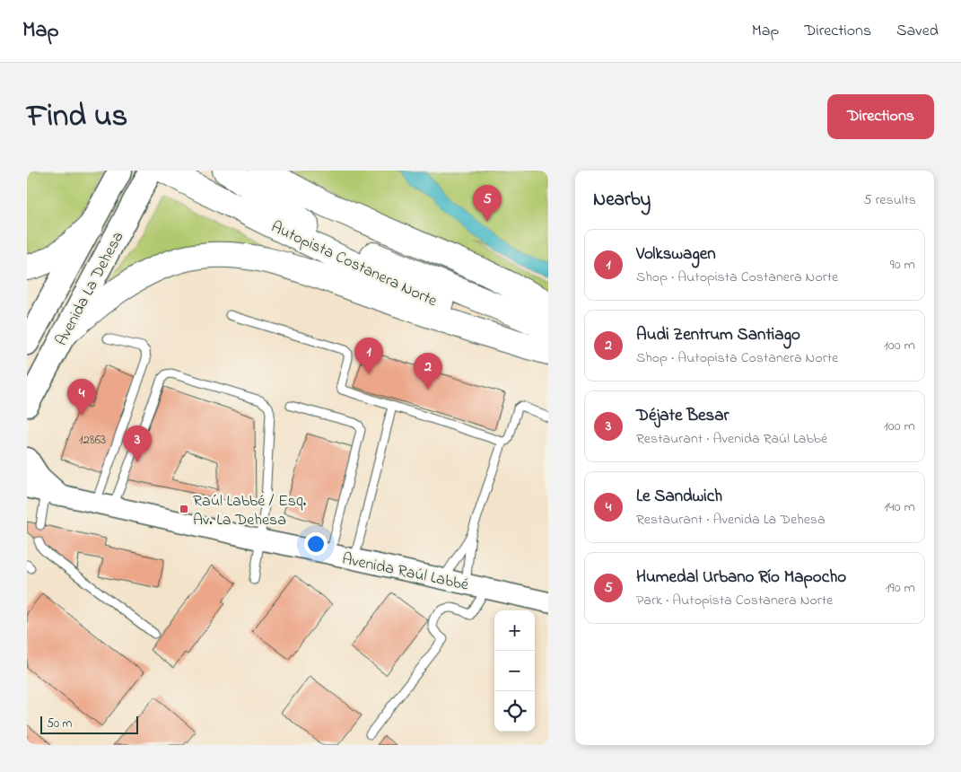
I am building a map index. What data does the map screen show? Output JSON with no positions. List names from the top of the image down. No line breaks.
{"streets":{"highway":["Autopista Costanera Norte"],"main road":["Avenida La Dehesa","Avenida Raúl Labbé"]},"places":{"transit":["Raúl Labbé / Esq. Av. La Dehesa"]},"house_numbers":["12863"],"scale_bar":"50 m","page":{"header":"Map","nav":["Map","Directions","Saved"],"title":"Find us","buttons":"Directions","heading":["Nearby","5 results"],"pins":["5","1","2","4","3"],"list":[{"mark":"1","name":"Volkswagen","note":"Shop · Autopista Costanera Norte","value":"90 m"},{"mark":"2","name":"Audi Zentrum Santiago","note":"Shop · Autopista Costanera Norte","value":"100 m"},{"mark":"3","name":"Déjate Besar","note":"Restaurant · Avenida Raúl Labbé","value":"100 m"},{"mark":"4","name":"Le Sandwich","note":"Restaurant · Avenida La Dehesa","value":"140 m"},{"mark":"5","name":"Humedal Urbano Río Mapocho","note":"Park · Autopista Costanera Norte","value":"190 m"}],"map_buttons":["+","−"],"scale":"50 m"}}
